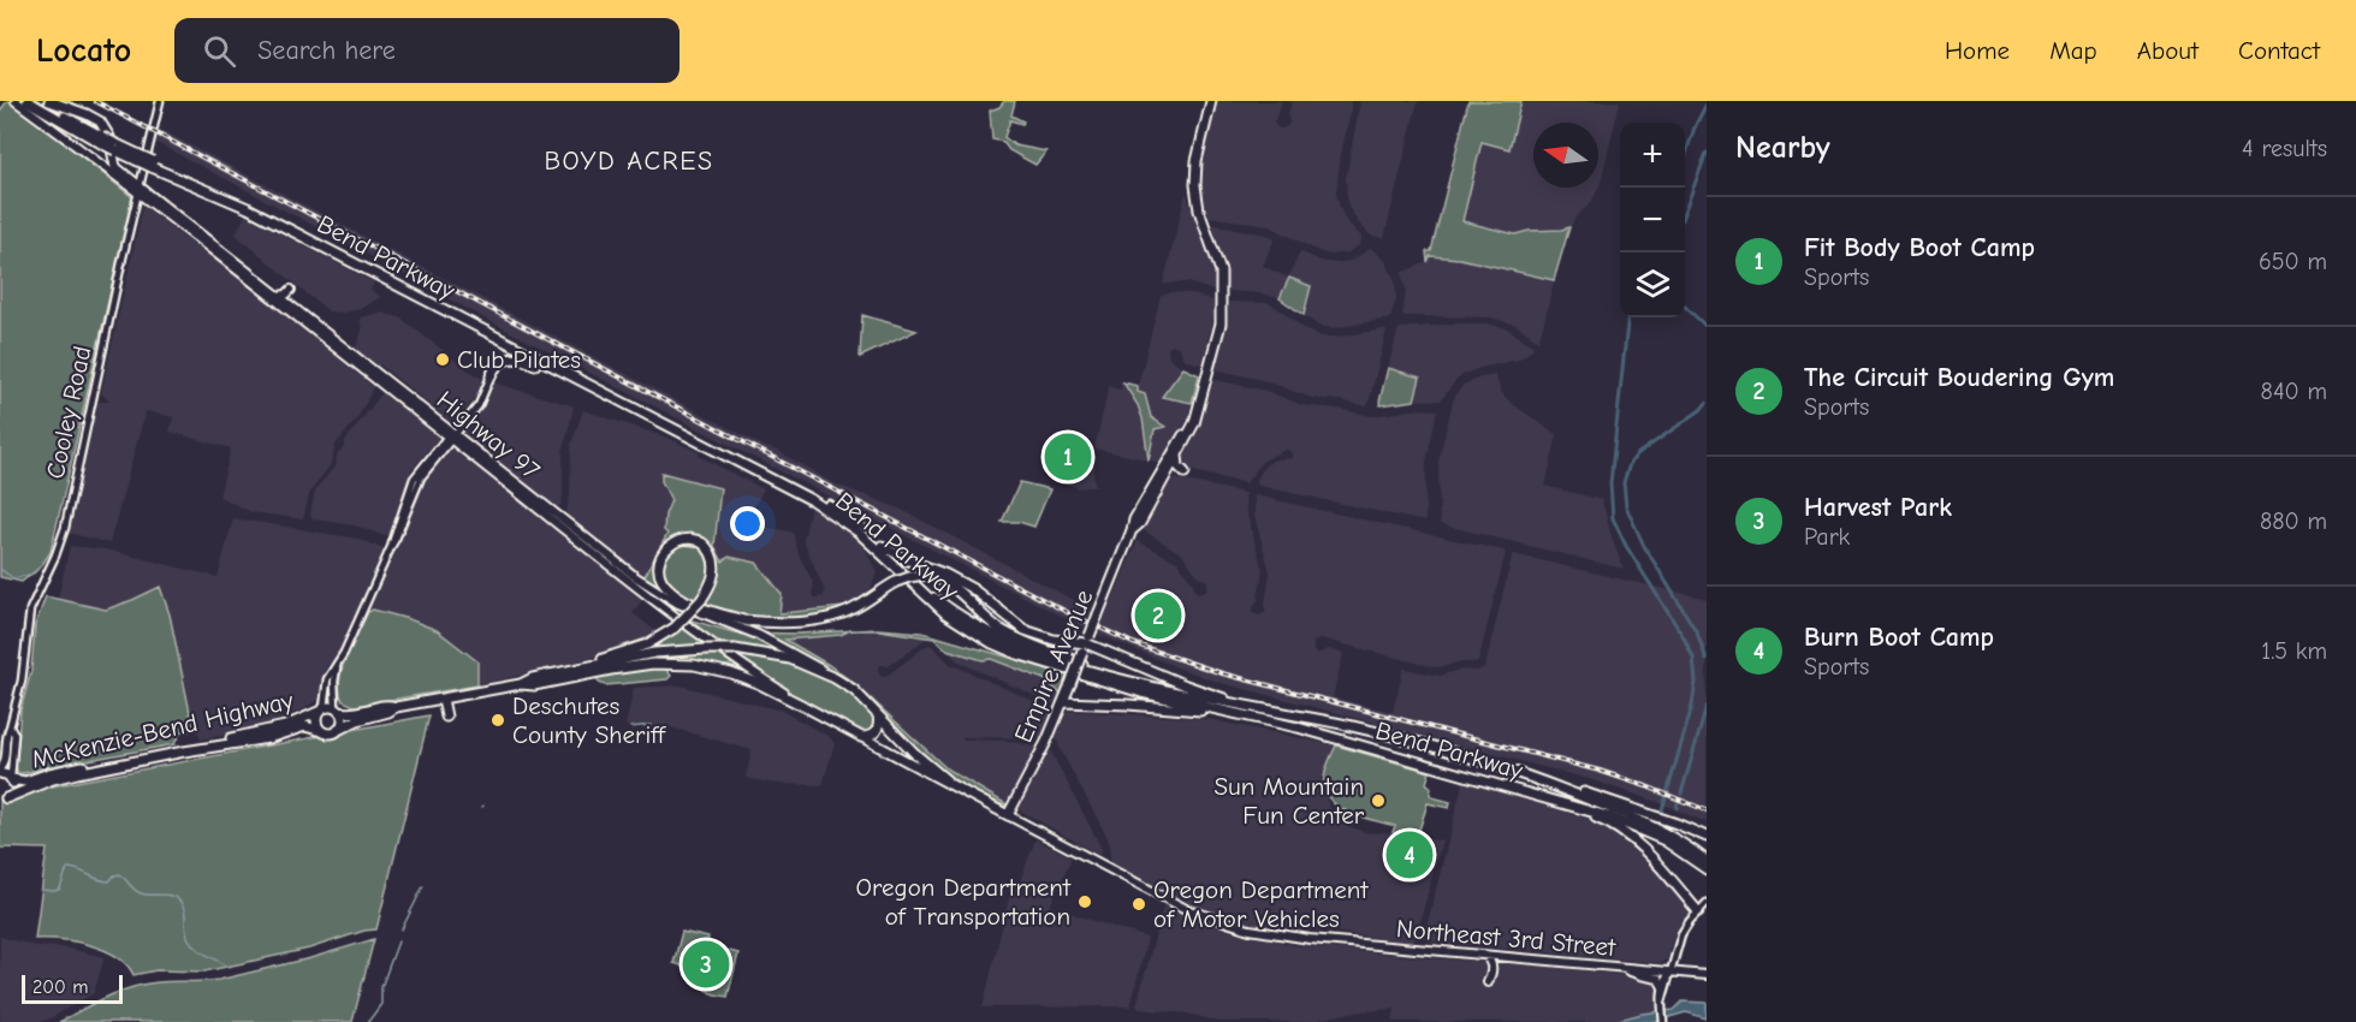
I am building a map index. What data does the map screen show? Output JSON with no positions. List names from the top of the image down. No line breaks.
{"streets":{"highway":["Bend Parkway","Empire Avenue","McKenzie-Bend Highway","Northeast 3rd Street"],"main road":["Cooley Road","Highway 97"]},"crossings":[["Cooley Road","Highway 97"],["Cooley Road","McKenzie-Bend Highway"],["Empire Avenue","Northeast 3rd Street"]],"districts":["BOYD ACRES"],"places":["Club Pilates","Deschutes County Sheriff","Sun Mountain Fun Center","Oregon Department of Transportation","Oregon Department of Motor Vehicles"],"scale_bar":"200 m","north":"left","page":{"header":"Locato","search":"Search here","nav":["Home","Map","About","Contact"],"heading":["Nearby","4 results"],"map_buttons":["+","−"],"list":[{"mark":"1","name":"Fit Body Boot Camp","note":"Sports","value":"650 m"},{"mark":"2","name":"The Circuit Boudering Gym","note":"Sports","value":"840 m"},{"mark":"3","name":"Harvest Park","note":"Park","value":"880 m"},{"mark":"4","name":"Burn Boot Camp","note":"Sports","value":"1.5 km"}],"pins":["1","2","4","3"],"scale":"200 m"}}
